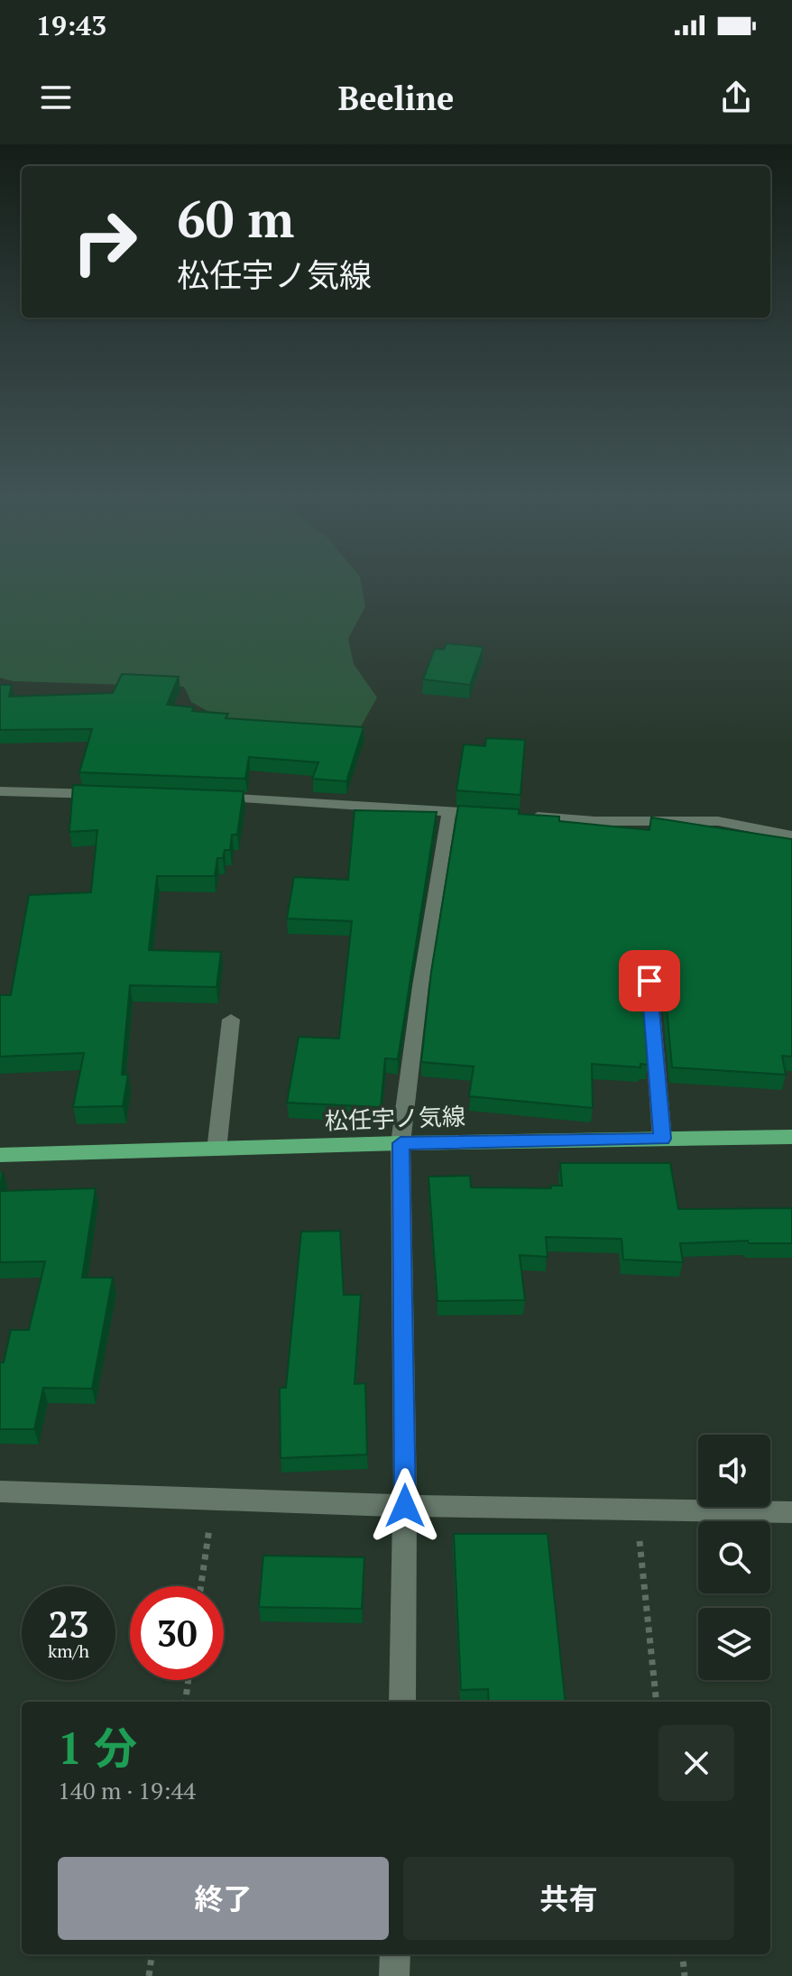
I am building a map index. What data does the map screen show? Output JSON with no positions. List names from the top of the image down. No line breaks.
{"streets":{"main road":["松任宇ノ気線"]},"page":{"status":"19:43","header":"Beeline","turn":["60 m","松任宇ノ気線"],"speed":"23 km/h","limit":"30","heading":["1 分","140 m · 19:44"],"buttons":["終了","共有"]}}
